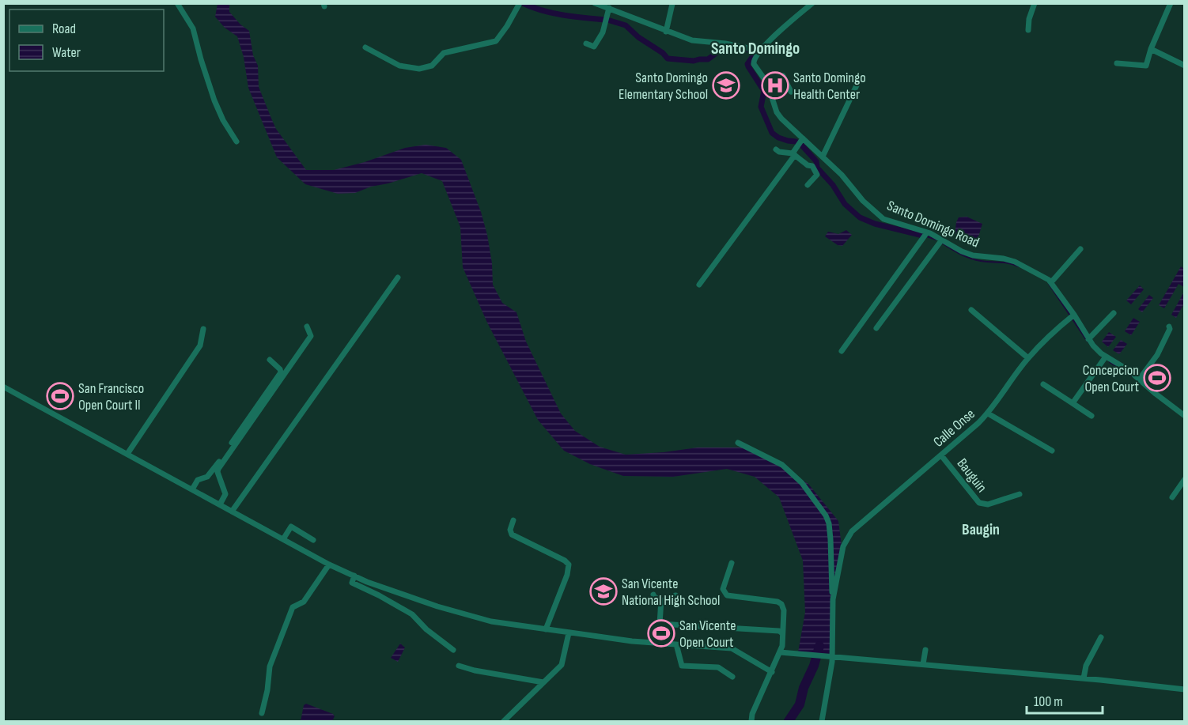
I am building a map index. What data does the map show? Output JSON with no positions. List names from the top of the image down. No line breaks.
{"streets":{"street":["Santo Domingo Road","Calle Onse","Bauguin"]},"crossings":[["Santo Domingo Road","Calle Onse"],["Calle Onse","Bauguin"]],"districts":["Santo Domingo","Baugin"],"places":{"school or university":["Santo Domingo Elementary School","San Vicente National High School"],"hospital":["Santo Domingo Health Center"],"sports":["Concepcion Open Court","San Francisco Open Court II","San Vicente Open Court"]},"legend":["Road","Water"],"scale_bar":"100 m"}
